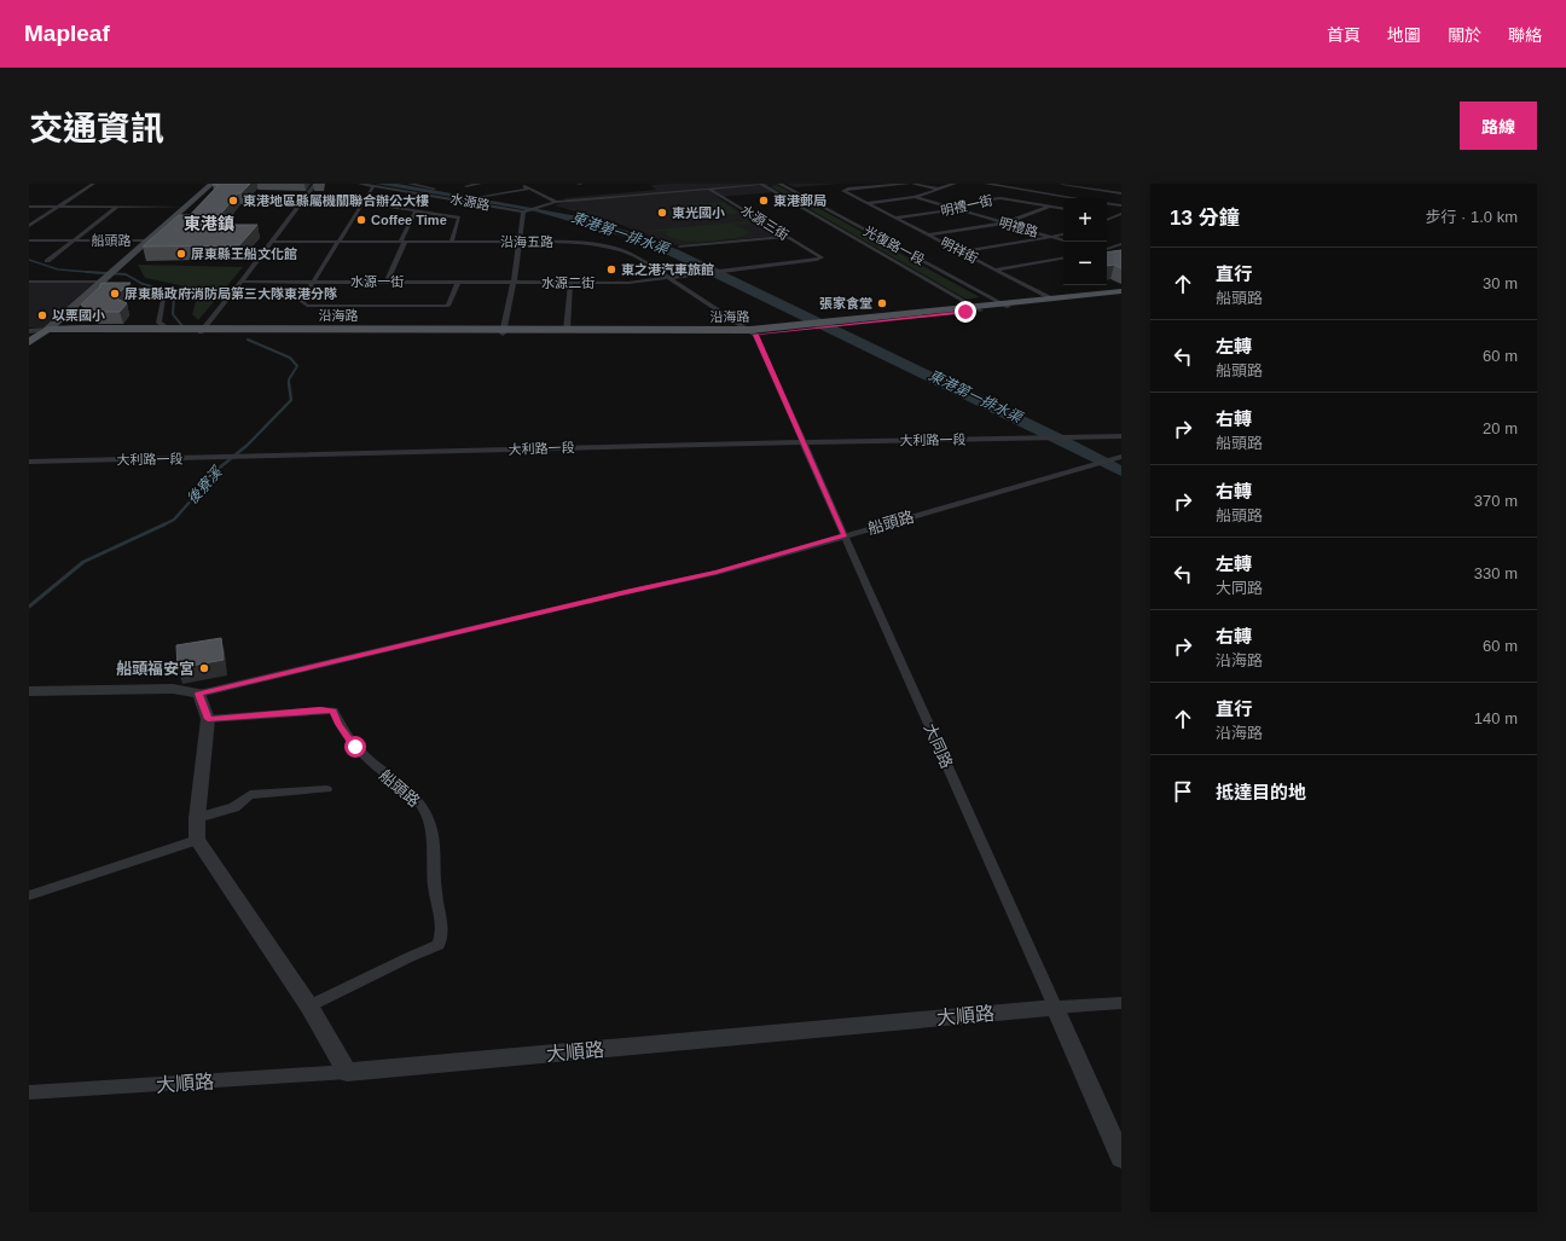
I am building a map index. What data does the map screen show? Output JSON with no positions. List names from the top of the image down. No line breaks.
{"streets":{"main road":["船頭路","沿海路"],"street":["水源路","明禮一街","水源三街","明禮路","沿海五路","光復路一段","明祥街","水源一街","水源二街","大利路一段","大同路","大順路"]},"crossings":[["明禮一街","明禮路"],["明禮一街","明祥街"],["水源三街","水源二街"],["明禮路","明祥街"],["船頭路","大同路"],["沿海五路","水源二街"],["沿海五路","沿海路"],["沿海五路","大同路"],["光復路一段","沿海路"],["水源一街","水源二街"],["沿海路","大同路"],["大利路一段","大同路"],["大同路","大順路"]],"districts":["東港鎮"],"water":["東港第一排水渠","後寮溪"],"places":["東港地區縣屬機關聯合辦公大樓","東港郵局","東光國小","Coffee Time","屏東縣王船文化館","東之港汽車旅館","屏東縣政府消防局第三大隊東港分隊","張家食堂","以栗國小","船頭福安宮"],"page":{"header":"Mapleaf","nav":["首頁","地圖","關於","聯絡"],"title":"交通資訊","buttons":"路線","heading":["13 分鐘","步行 · 1.0 km"],"map_buttons":["+","−"],"list":[["直行","船頭路","30 m"],["左轉","船頭路","60 m"],["右轉","船頭路","20 m"],["右轉","船頭路","370 m"],["左轉","大同路","330 m"],["右轉","沿海路","60 m"],["直行","沿海路","140 m"],"抵達目的地"]}}
